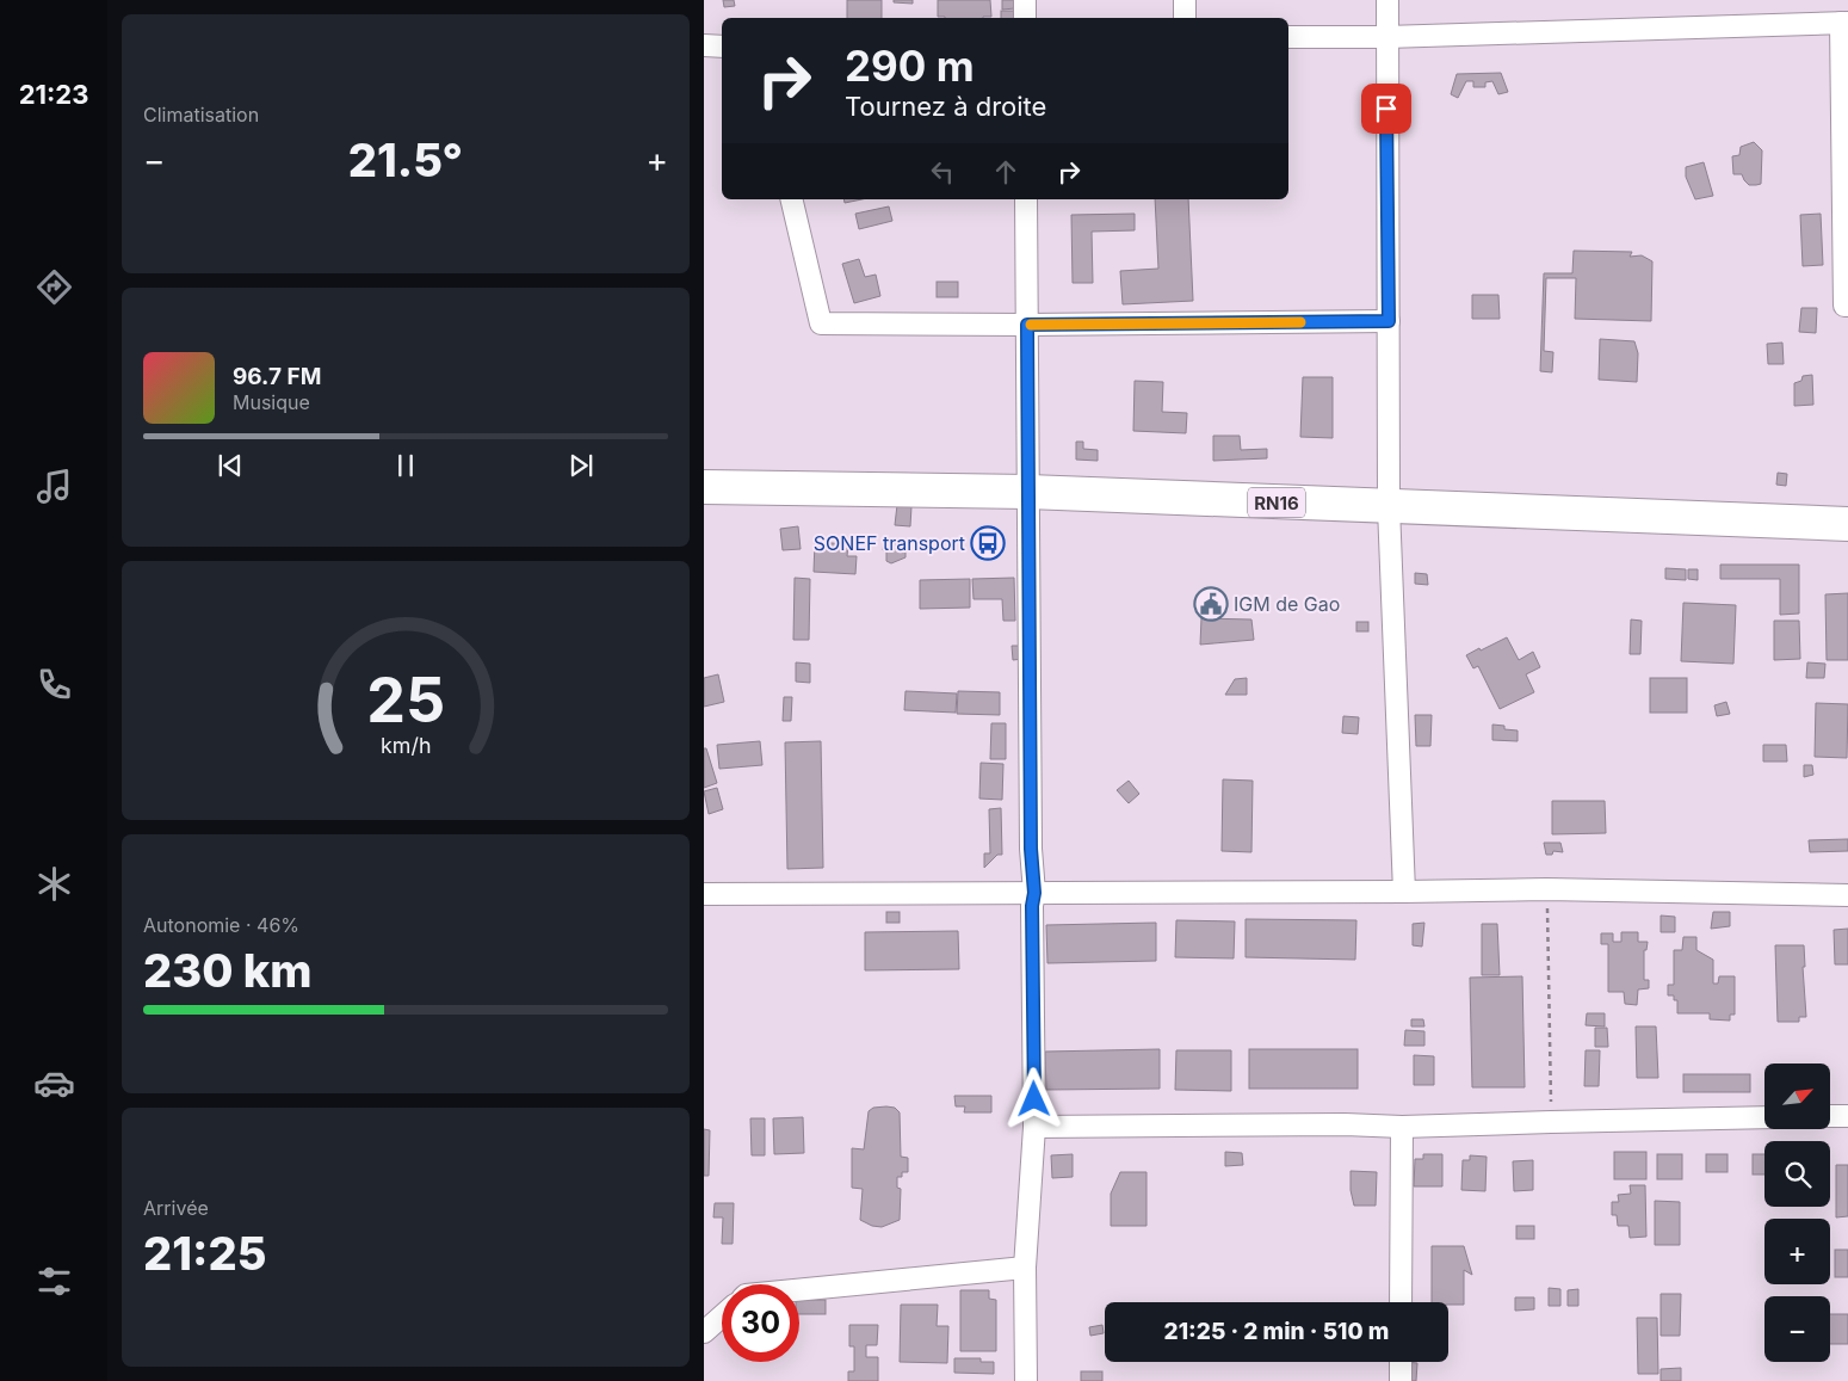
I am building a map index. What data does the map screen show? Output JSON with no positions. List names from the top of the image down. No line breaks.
{"streets":{"main road":["RN16"]},"places":{"bus stop":["SONEF transport"],"public building":["IGM de Gao"]},"north":"top right","page":{"tabs":"21:23","tile":["Climatisation",["Autonomie · 46%","230 km"],["Arrivée","21:25"]],"turn":["290 m","Tournez à droite"],"heat":["−","21.5°","+"],"song":["96.7 FM","Musique"],"map_buttons":["+","−"],"limit":"30","trip":"21:25 · 2 min · 510 m","gauge":["25","km/h"]}}
